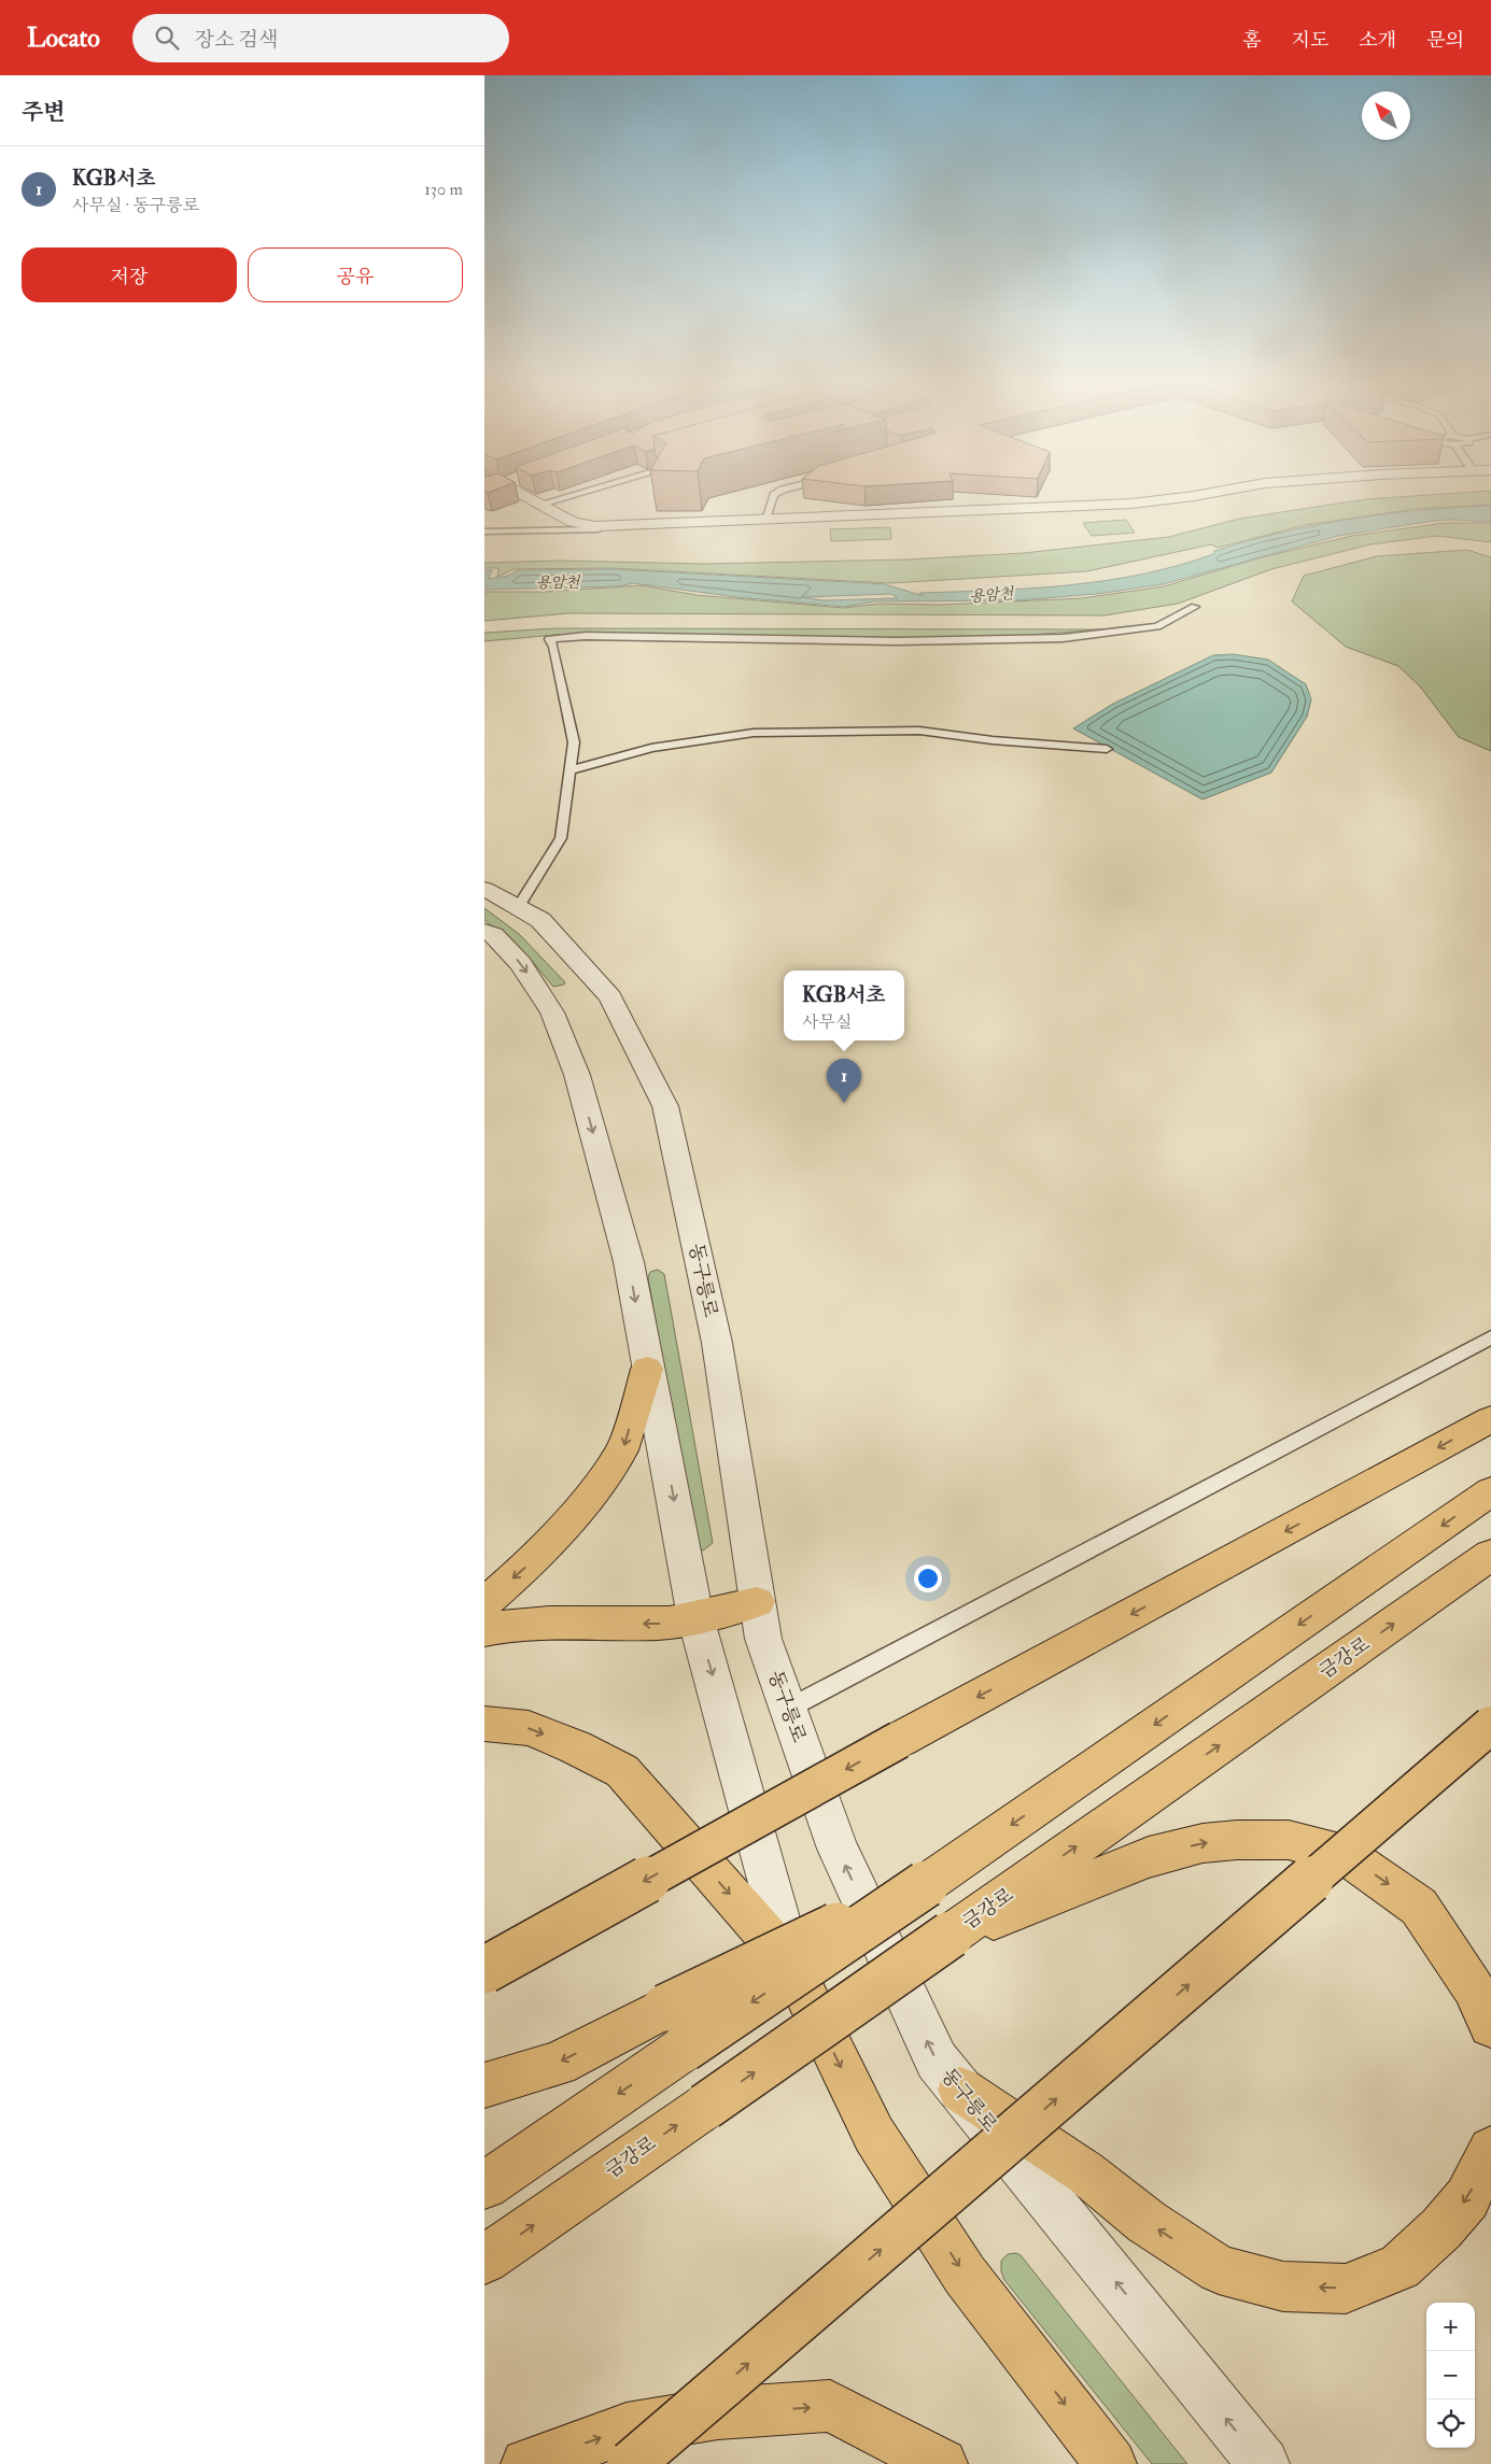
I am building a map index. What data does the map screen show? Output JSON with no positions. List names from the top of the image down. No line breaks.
{"streets":{"main road":["금강로"],"street":["동구릉로"]},"one_way":["동구릉로"],"water":["용암천"],"north":"top left","page":{"header":"Locato","search":"장소 검색","nav":["홈","지도","소개","문의"],"heading":"주변","list":[{"mark":"1","name":"KGB서초","note":"사무실 · 동구릉로","value":"130 m"}],"buttons":["저장","공유"],"popup":["KGB서초","사무실"],"pins":"1","map_buttons":["+","−"]}}
